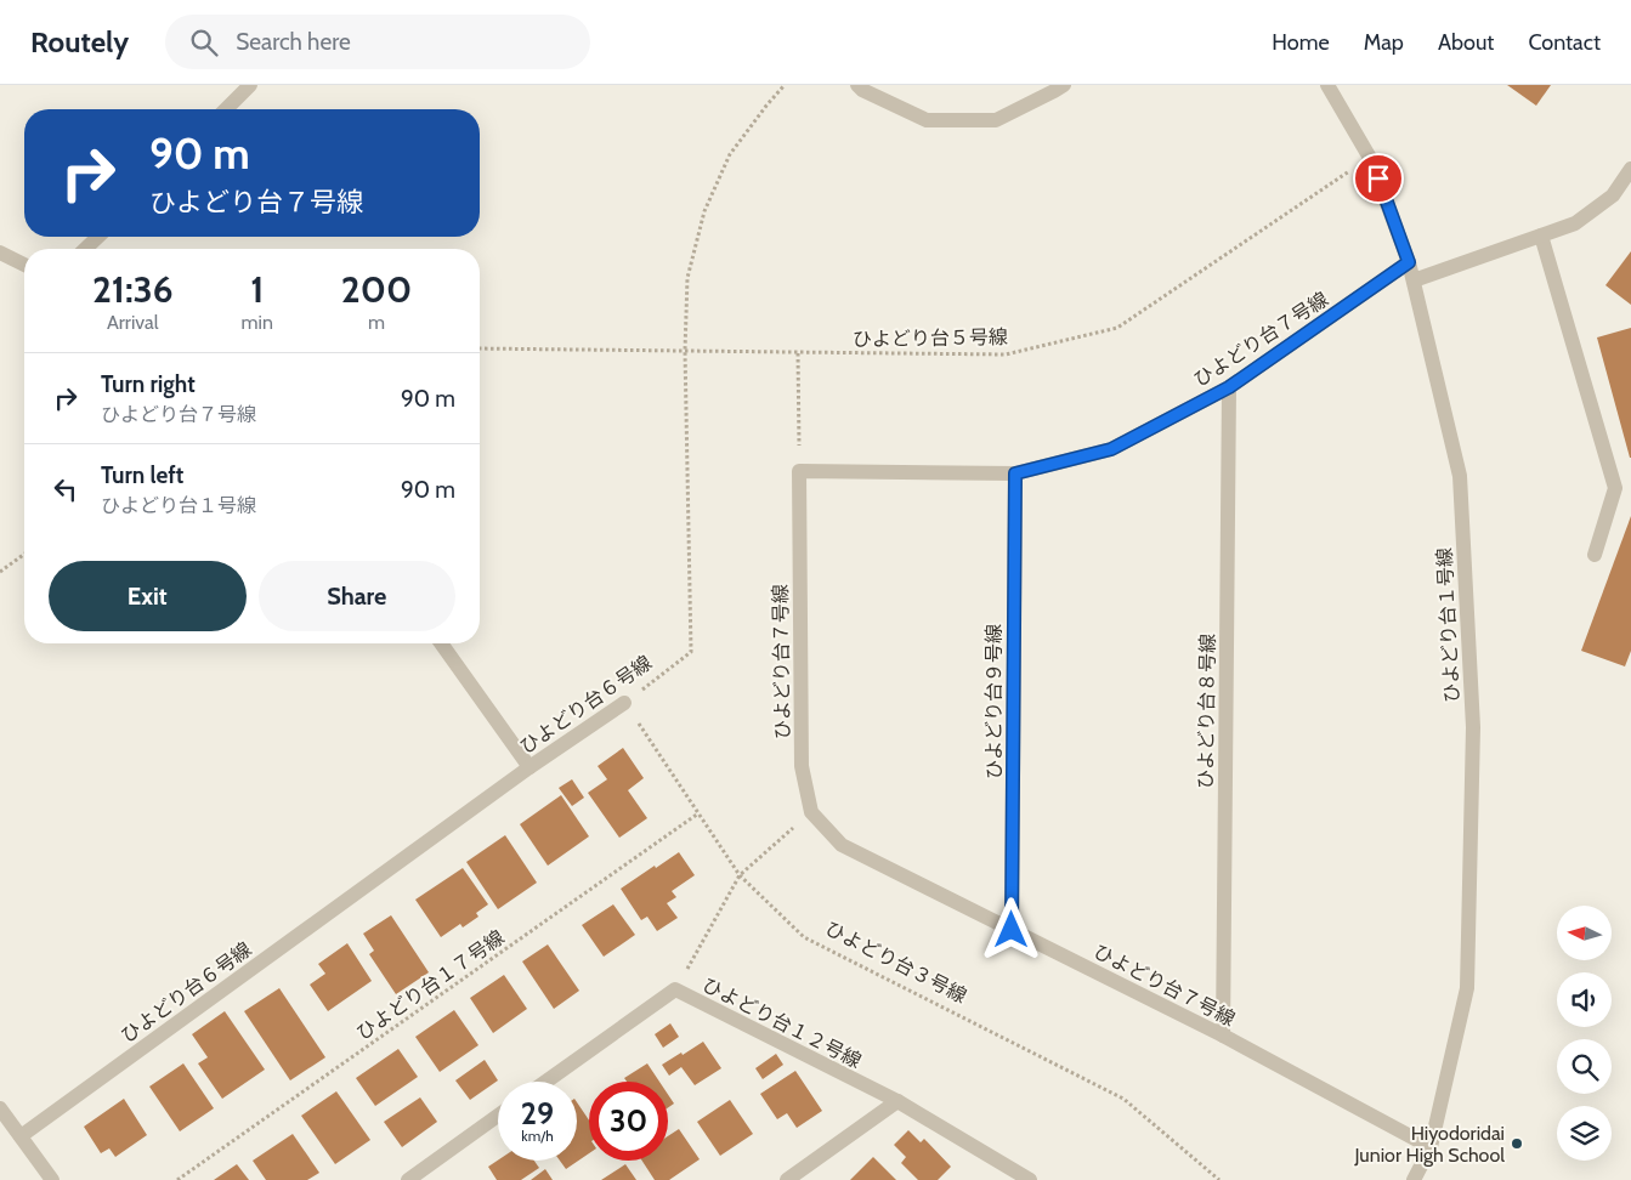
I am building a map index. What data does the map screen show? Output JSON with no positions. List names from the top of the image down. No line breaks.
{"streets":{"street":["ひよどり台７号線","ひよどり台１号線","ひよどり台９号線","ひよどり台６号線","ひよどり台８号線","ひよどり台１２号線"],"path":["ひよどり台５号線","ひよどり台３号線","ひよどり台１７号線"]},"crossings":[["ひよどり台５号線","ひよどり台１号線"],["ひよどり台５号線","ひよどり台６号線"],["ひよどり台７号線","ひよどり台１号線"],["ひよどり台７号線","ひよどり台９号線"],["ひよどり台７号線","ひよどり台８号線"],["ひよどり台６号線","ひよどり台３号線"],["ひよどり台３号線","ひよどり台１７号線"]],"places":["Hiyodoridai Junior High School"],"north":"left","page":{"header":"Routely","search":"Search here","nav":["Home","Map","About","Contact"],"turn":["90 m","ひよどり台７号線"],"eta":["21:36","Arrival","1","min","200","m"],"list":[{"name":"Turn right","note":"ひよどり台７号線","value":"90 m"},{"name":"Turn left","note":"ひよどり台１号線","value":"90 m"}],"buttons":["Exit","Share"],"speed":"29 km/h","limit":"30"}}
